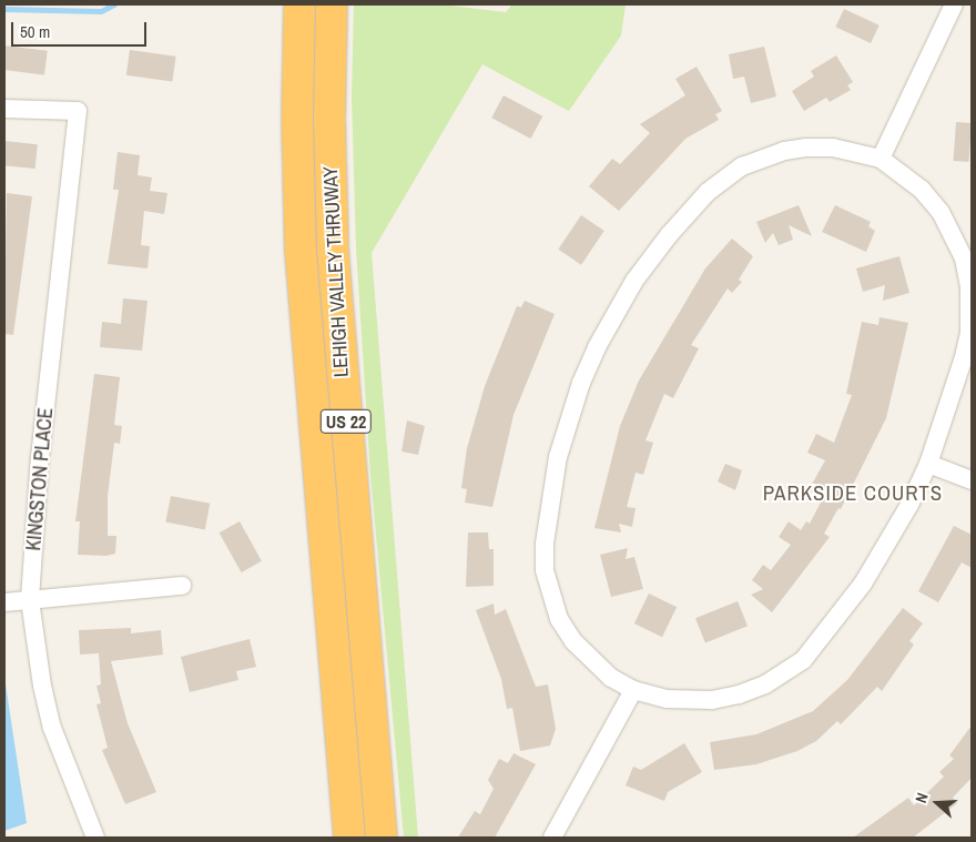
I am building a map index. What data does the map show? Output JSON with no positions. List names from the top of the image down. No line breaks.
{"streets":{"highway":["LEHIGH VALLEY THRUWAY","US 22"],"street":["KINGSTON PLACE"]},"districts":["PARKSIDE COURTS"],"scale_bar":"50 m","north":"left"}
